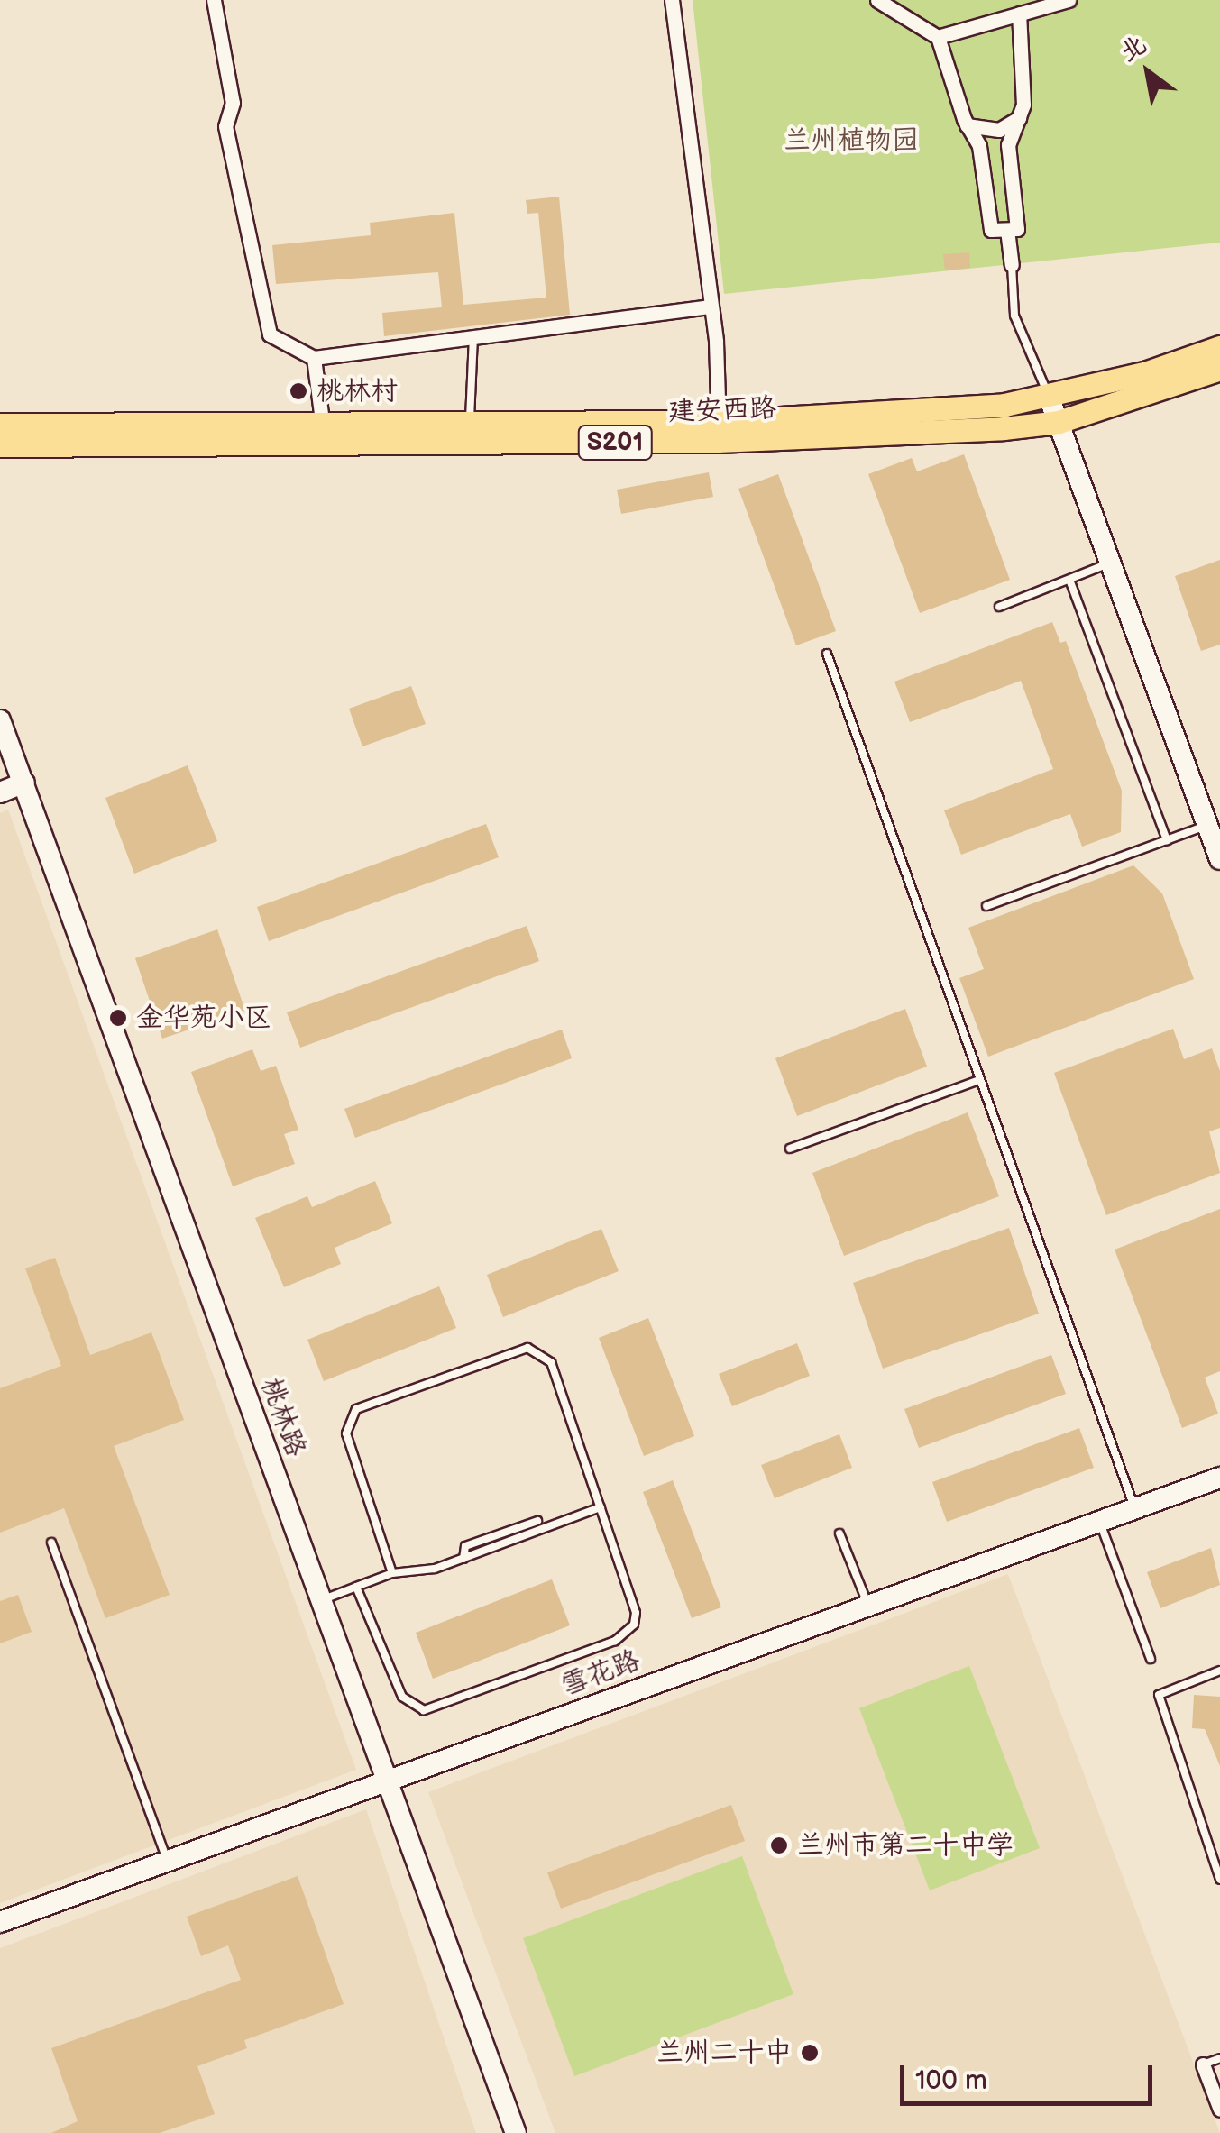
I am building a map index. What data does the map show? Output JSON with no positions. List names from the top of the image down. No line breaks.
{"streets":{"main road":["建安西路","S201"],"street":["桃林路","雪花路"]},"crossings":[["桃林路","雪花路"]],"parks":["兰州植物园"],"places":["桃林村","金华苑小区","兰州市第二十中学","兰州二十中"],"scale_bar":"100 m","north":"top left"}
